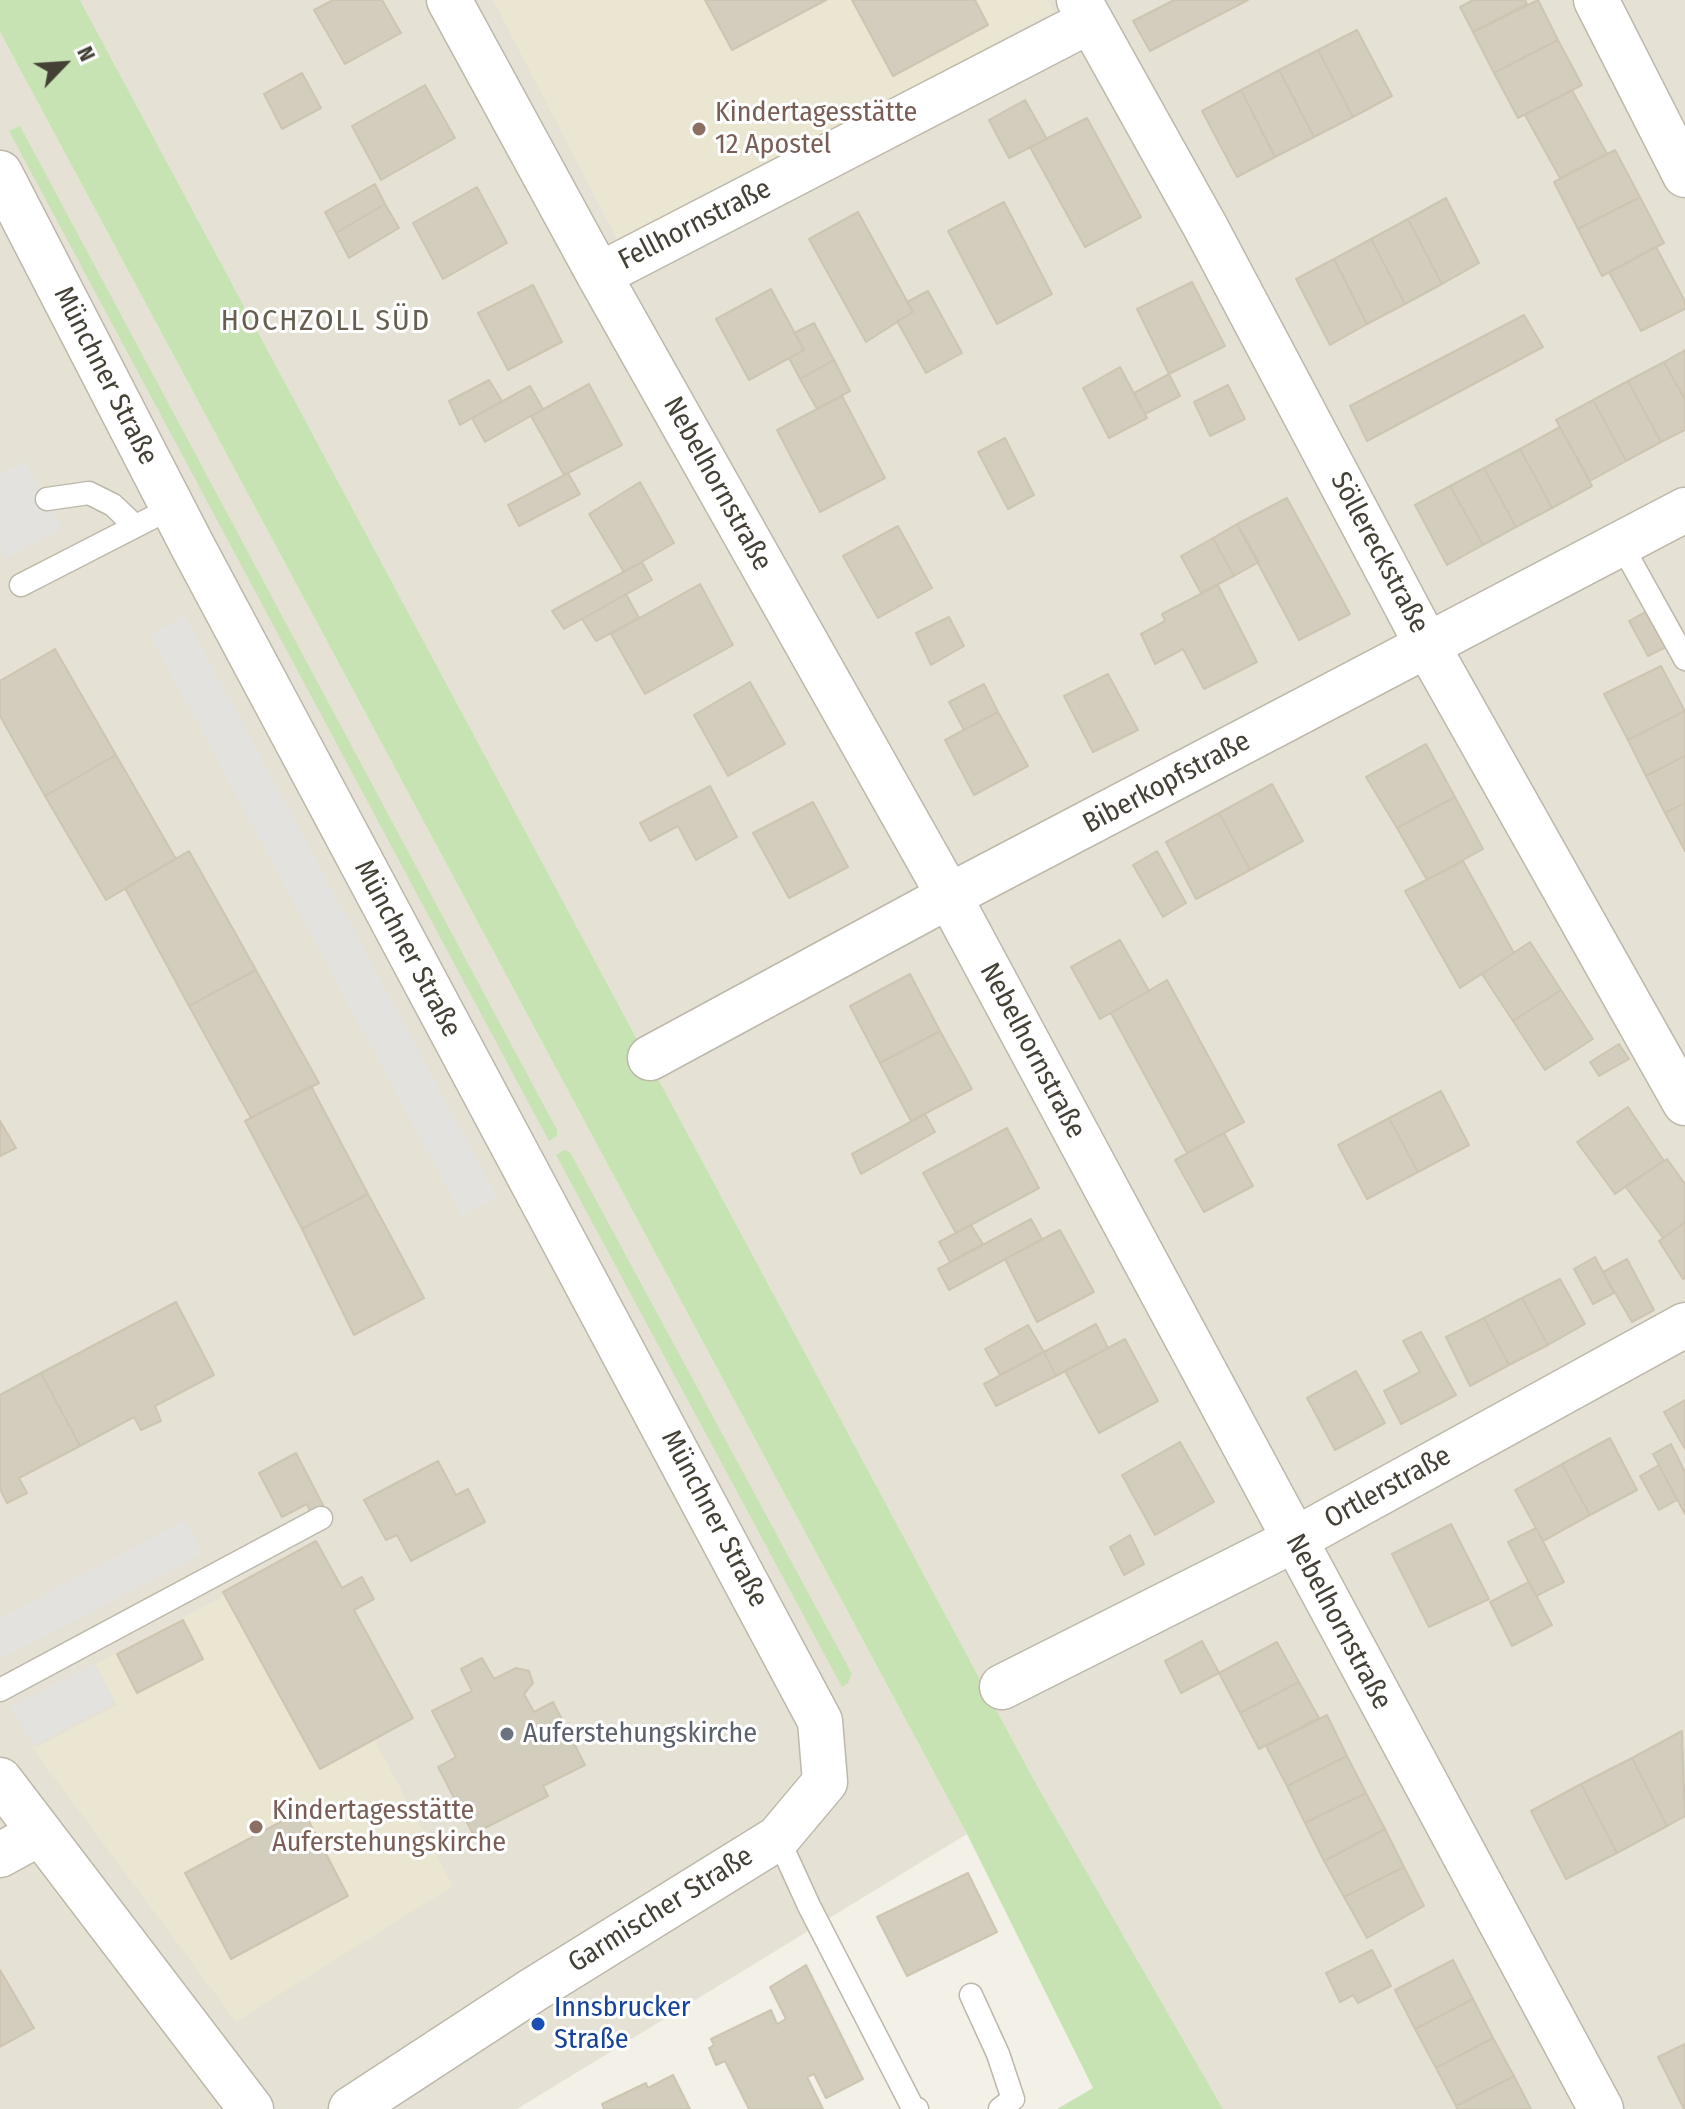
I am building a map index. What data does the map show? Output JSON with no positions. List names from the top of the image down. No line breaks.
{"streets":{"street":["Fellhornstraße","Münchner Straße","Nebelhornstraße","Söllereckstraße","Biberkopfstraße","Ortlerstraße","Garmischer Straße"]},"crossings":[["Fellhornstraße","Nebelhornstraße"],["Fellhornstraße","Söllereckstraße"],["Münchner Straße","Garmischer Straße"],["Nebelhornstraße","Biberkopfstraße"],["Nebelhornstraße","Ortlerstraße"],["Söllereckstraße","Biberkopfstraße"]],"districts":["HOCHZOLL SÜD"],"places":["Kindertagesstätte 12 Apostel","Auferstehungskirche","Kindertagesstätte Auferstehungskirche","Innsbrucker Straße"],"north":"top right"}
